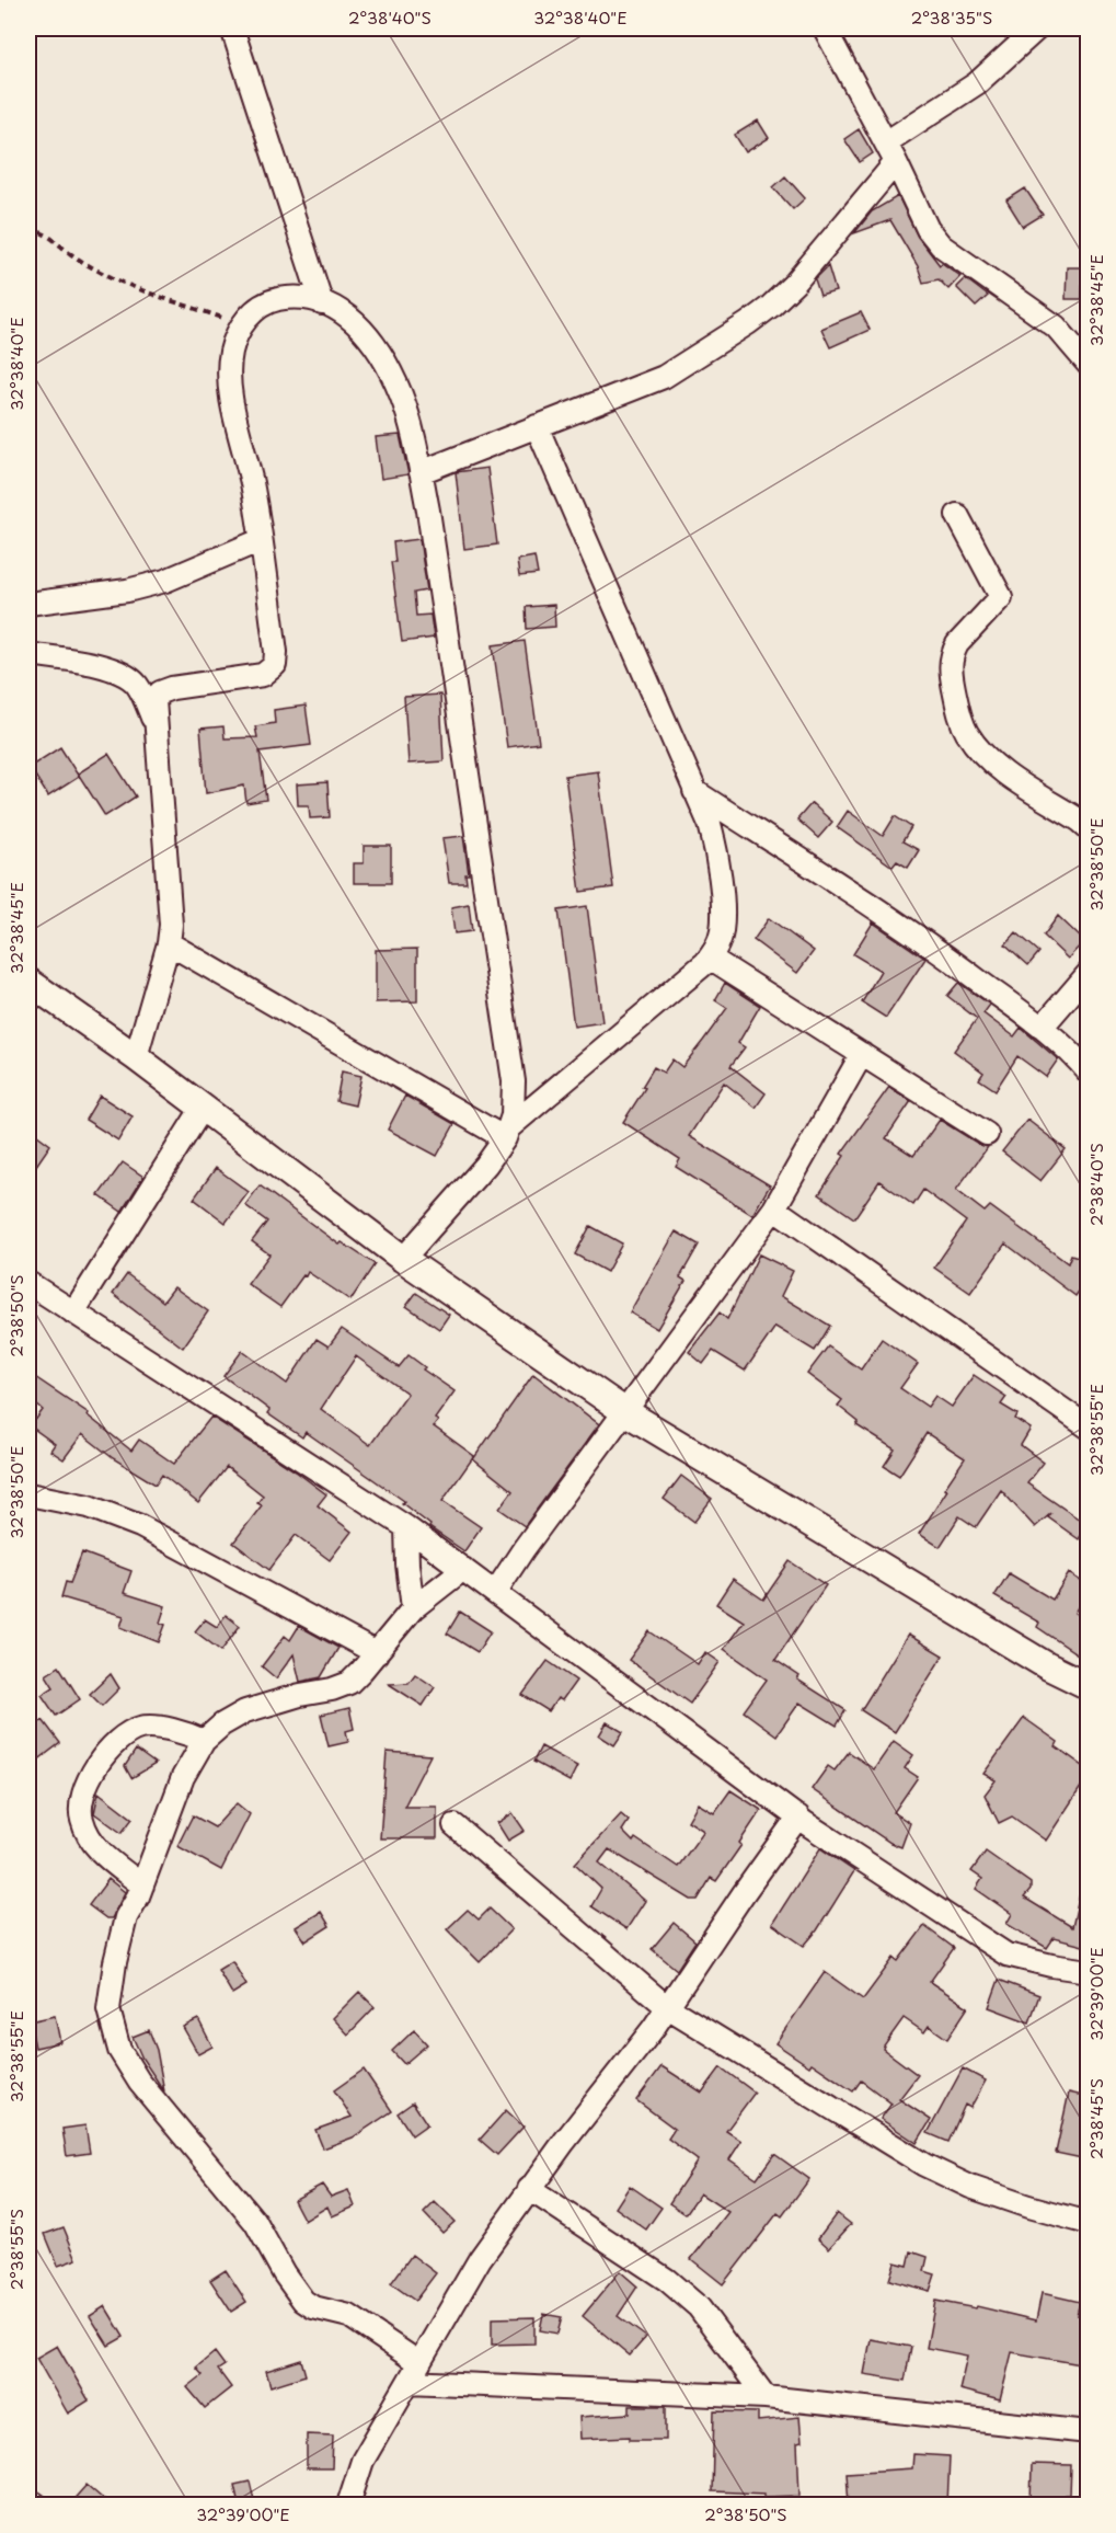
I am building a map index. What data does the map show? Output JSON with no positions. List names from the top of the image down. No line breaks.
{"coordinates":["2°38'40\"S","32°38'40\"E","2°38'35\"S","32°38'45\"E","32°38'50\"E","2°38'50\"S","32°38'55\"E","32°39'00\"E","2°38'45\"S","2°38'55\"S"]}
